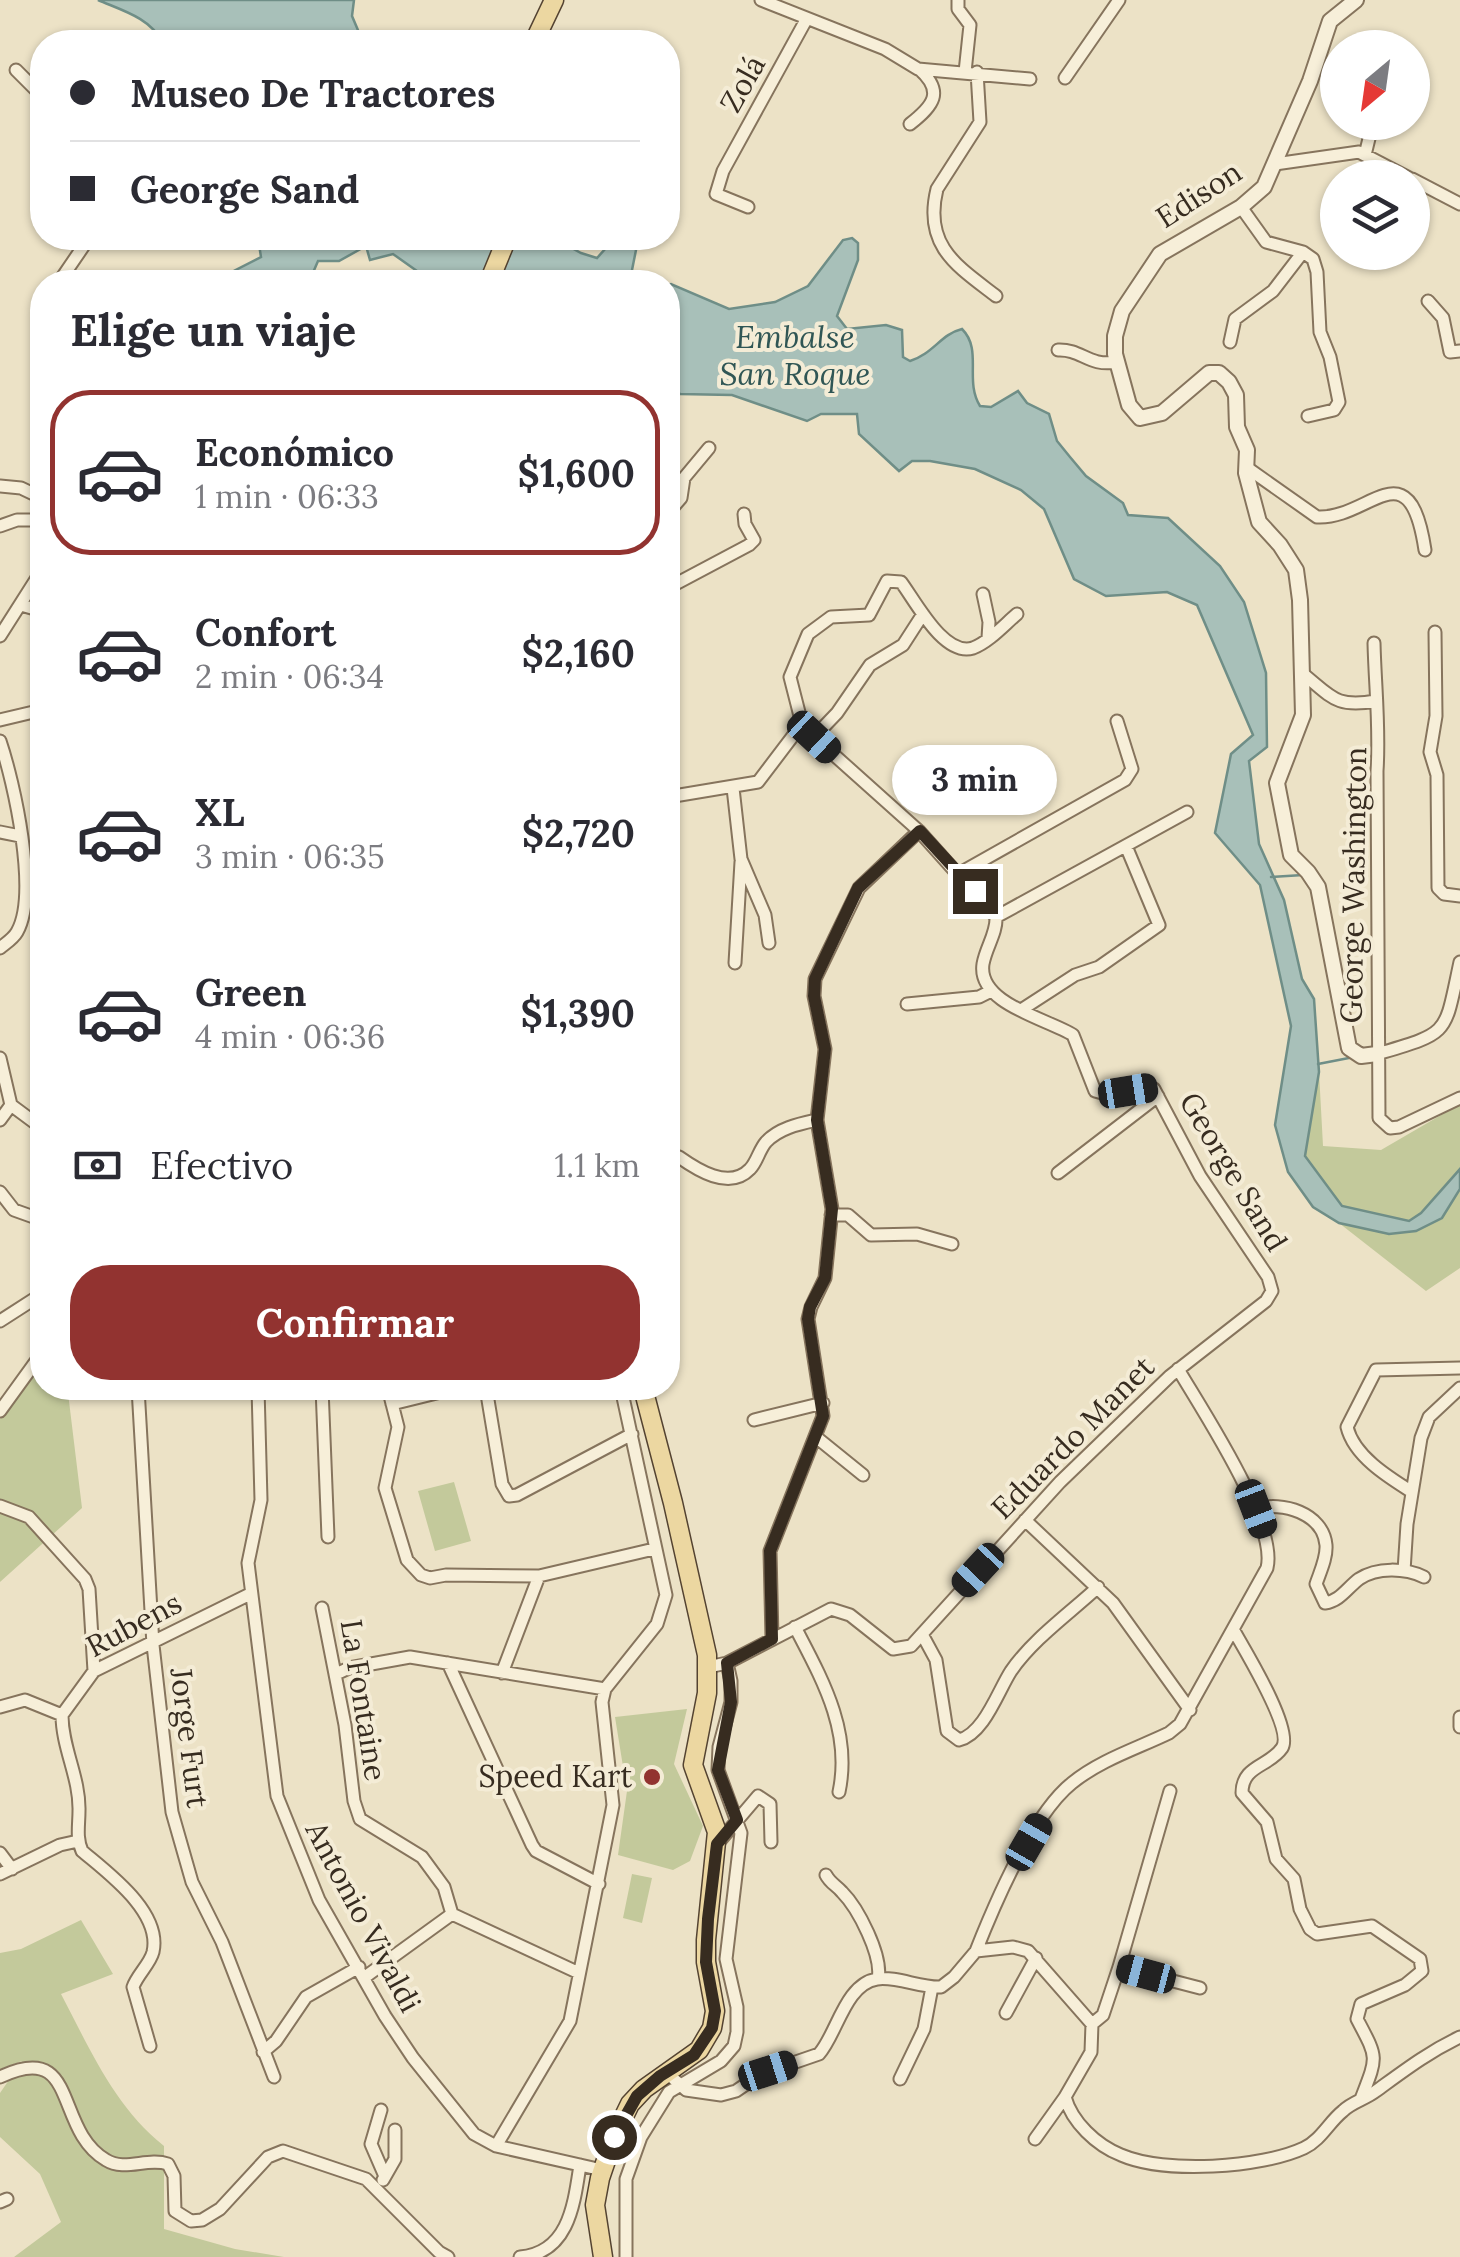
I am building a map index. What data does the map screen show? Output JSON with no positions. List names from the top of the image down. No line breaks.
{"streets":{"street":["Zolá","Edison","George Washington","George Sand","Eduardo Manet","Rubens","La Fontaine","Jorge Furt","Antonio Vivaldi"]},"crossings":[["George Sand","Eduardo Manet"],["Rubens","Jorge Furt"],["Rubens","Antonio Vivaldi"]],"water":["Embalse San Roque"],"places":["Speed Kart"],"north":"bottom left","page":{"banner":["Museo De Tractores","George Sand"],"heading":"Elige un viaje","list":[{"name":"Económico","note":"1 min · 06:33","value":"$1,600"},{"name":"Confort","note":"2 min · 06:34","value":"$2,160"},{"name":"XL","note":"3 min · 06:35","value":"$2,720"},{"name":"Green","note":"4 min · 06:36","value":"$1,390"}],"bubble":"3 min","pay":["Efectivo","1.1 km"],"buttons":"Confirmar"}}
